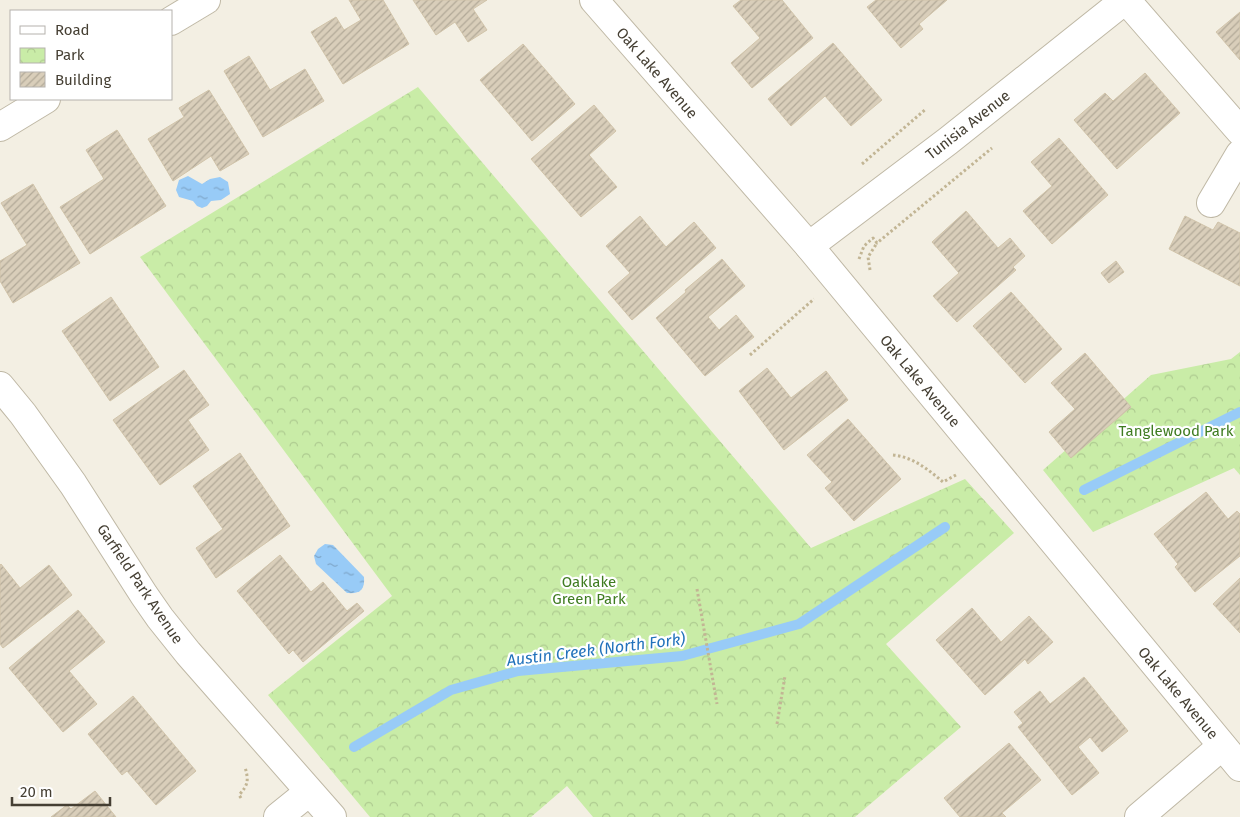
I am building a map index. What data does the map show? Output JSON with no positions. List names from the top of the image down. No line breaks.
{"streets":{"street":["Oak Lake Avenue","Tunisia Avenue","Garfield Park Avenue"]},"crossings":[["Oak Lake Avenue","Tunisia Avenue"]],"water":["Austin Creek (North Fork)"],"parks":["Tanglewood Park","Oaklake Green Park"],"legend":["Road","Park","Building"],"scale_bar":"20 m"}
